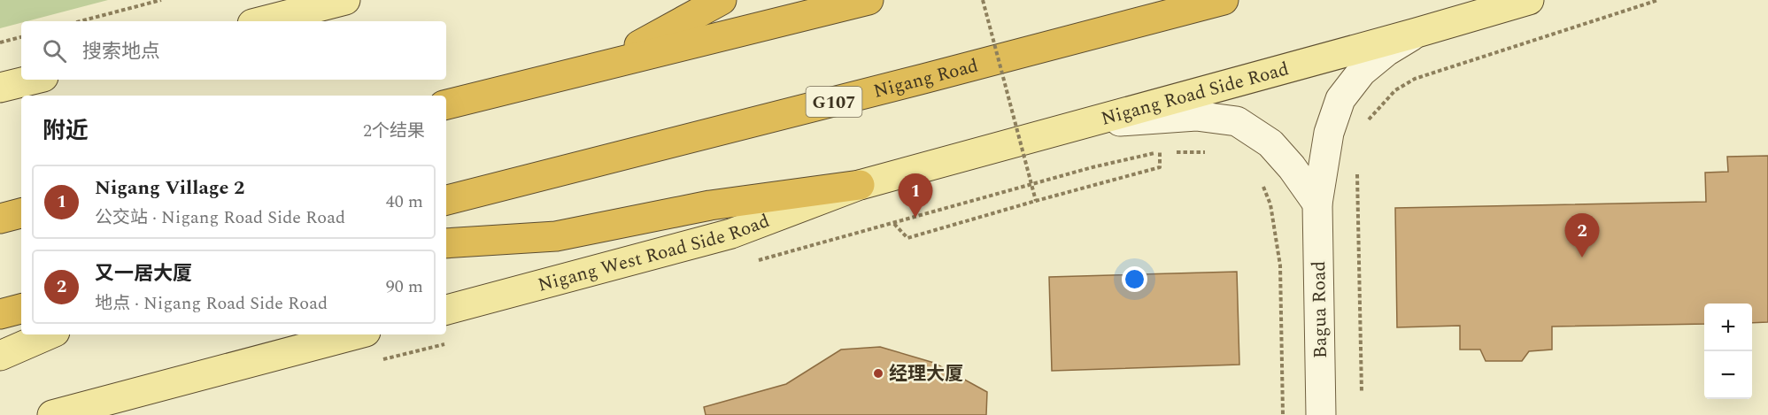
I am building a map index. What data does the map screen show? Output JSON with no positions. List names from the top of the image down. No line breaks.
{"streets":{"highway":["Nigang Road","G107"],"main road":["Nigang Road Side Road","Nigang West Road Side Road"],"street":["Bagua Road"]},"crossings":[["Nigang Road Side Road","Nigang West Road Side Road"],["Nigang Road Side Road","Bagua Road"]],"places":["经理大厦"],"page":{"search":"搜索地点","heading":["附近","2个结果"],"list":[{"mark":"1","name":"Nigang Village 2","note":"公交站 · Nigang Road Side Road","value":"40 m"},{"mark":"2","name":"又一居大厦","note":"地点 · Nigang Road Side Road","value":"90 m"}],"pins":["1","2"],"map_buttons":["+","−"]}}
